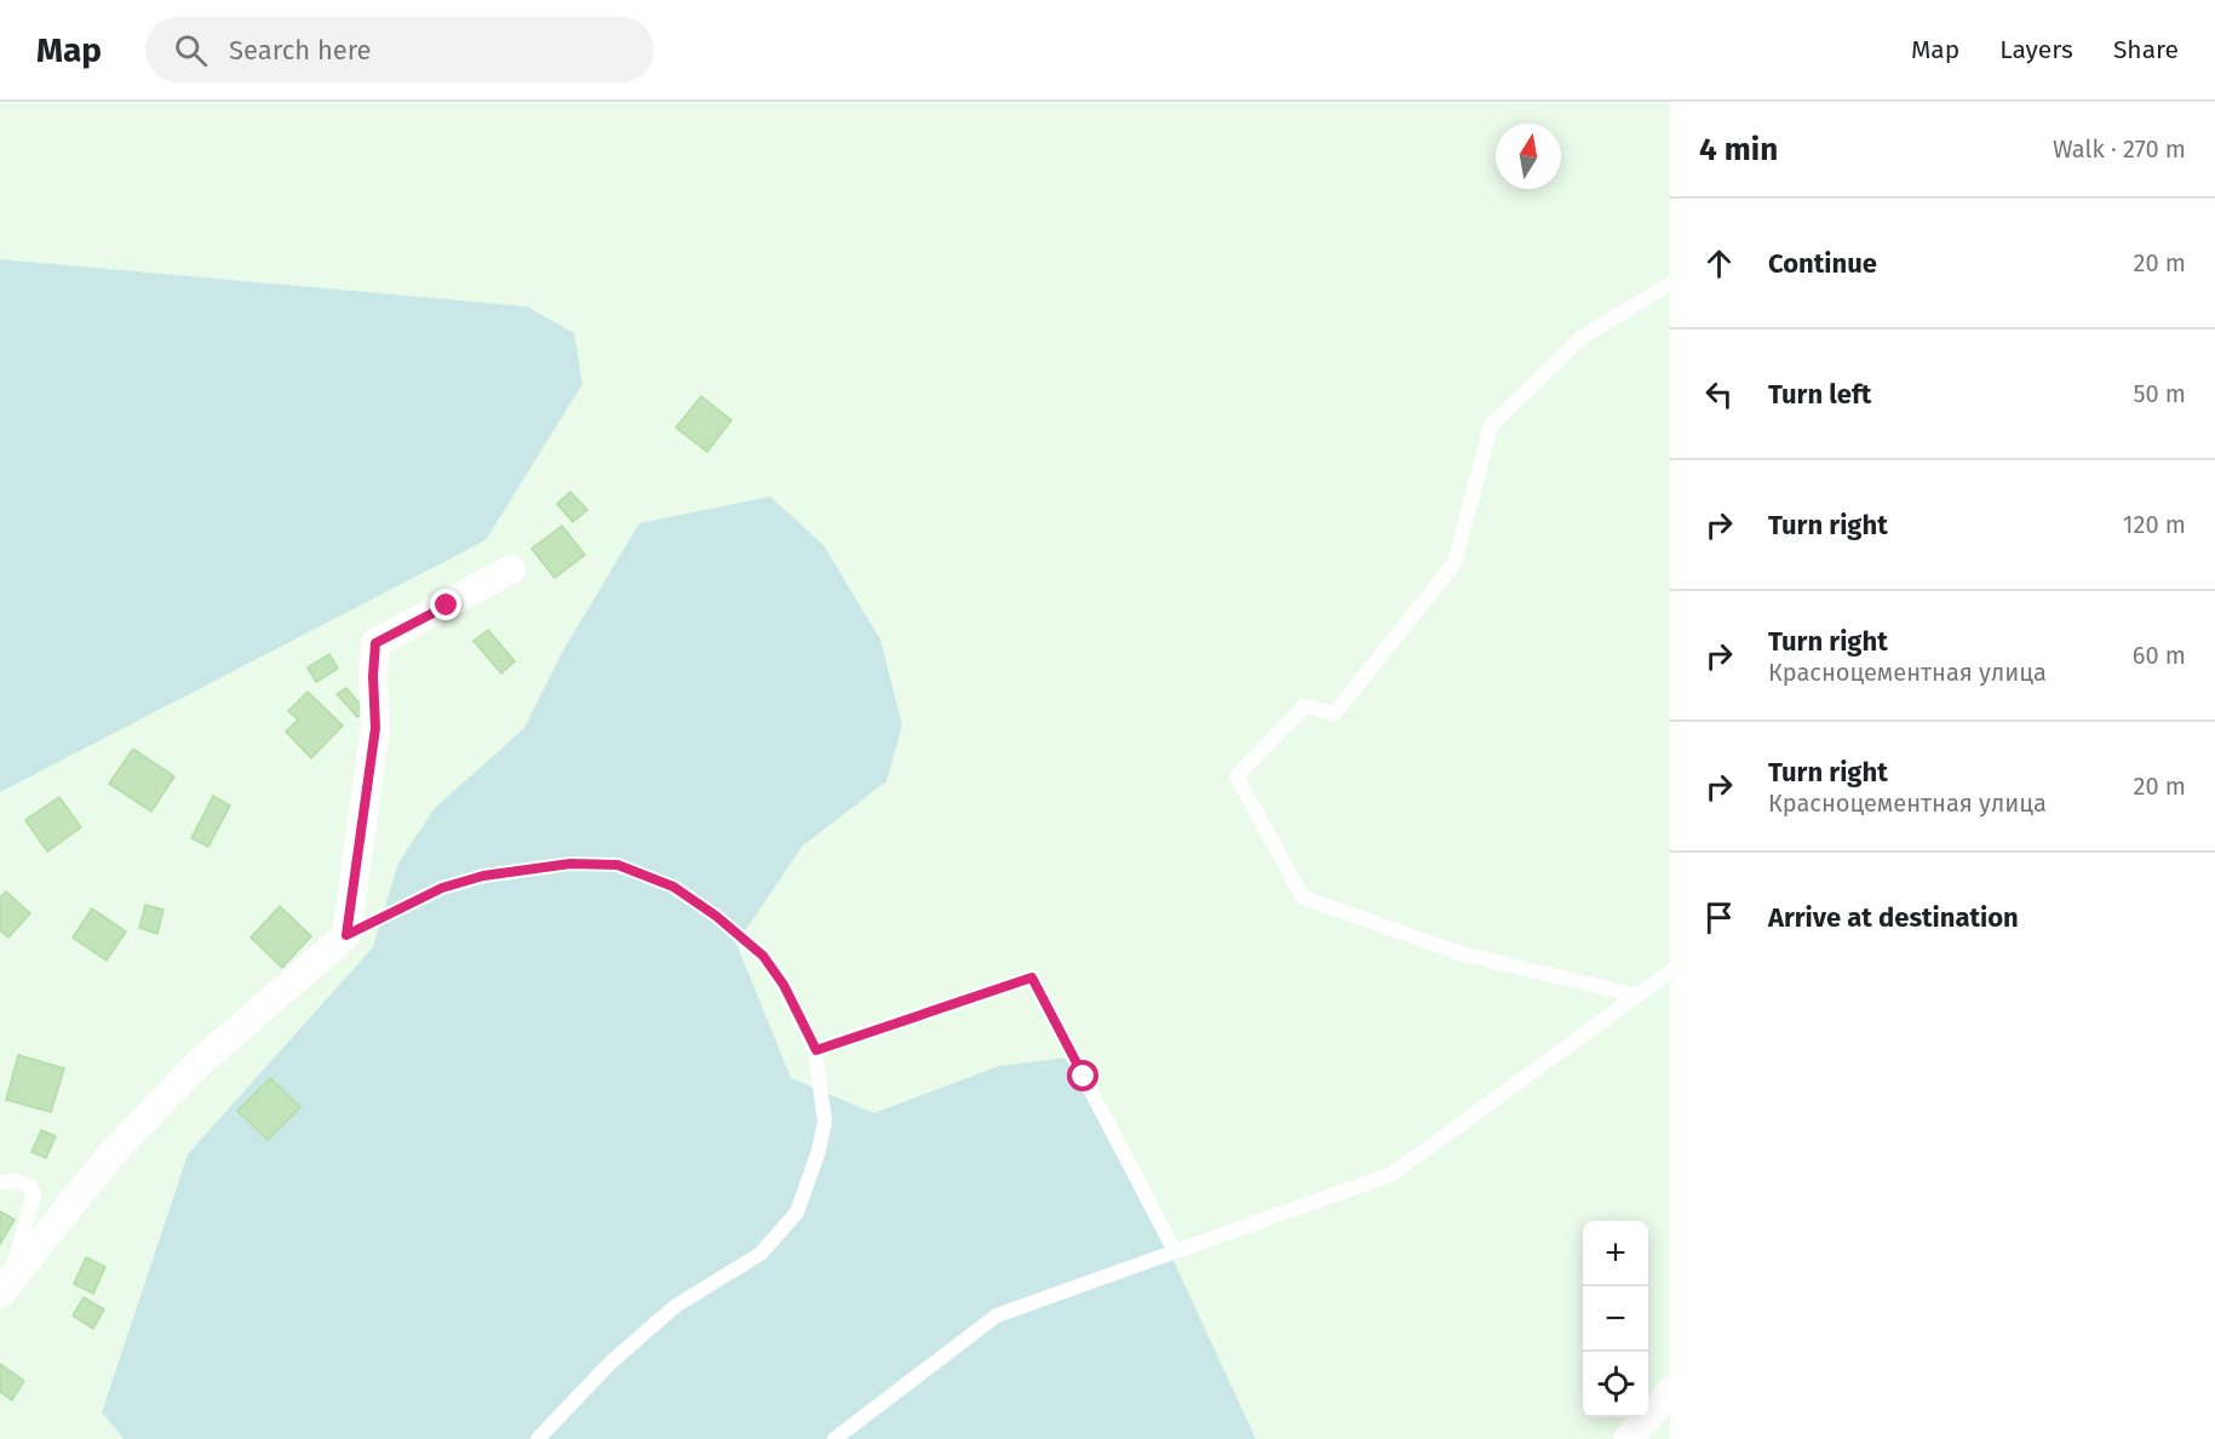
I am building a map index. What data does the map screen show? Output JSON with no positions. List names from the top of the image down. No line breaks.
{"north":"top","page":{"header":"Map","search":"Search here","nav":["Map","Layers","Share"],"heading":["4 min","Walk · 270 m"],"list":[["Continue","20 m"],["Turn left","50 m"],["Turn right","120 m"],["Turn right","Красноцементная улица","60 m"],["Turn right","Красноцементная улица","20 m"],"Arrive at destination"],"map_buttons":["+","−"]}}
